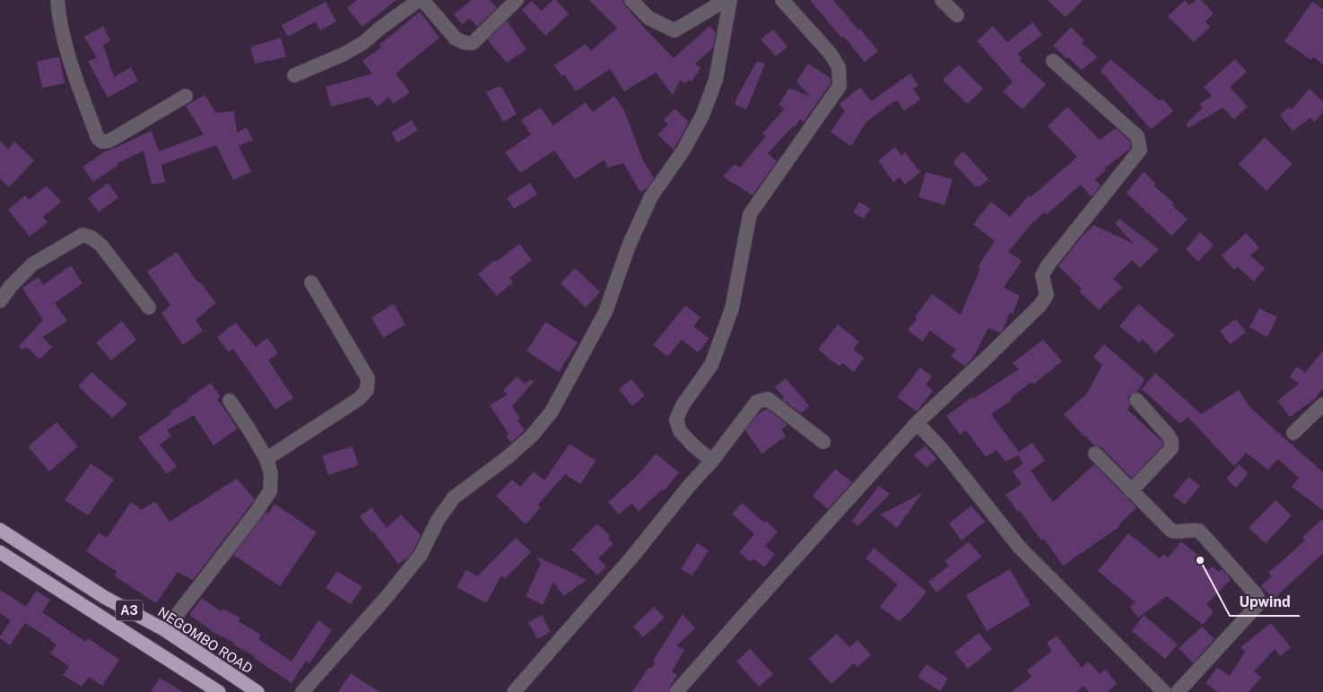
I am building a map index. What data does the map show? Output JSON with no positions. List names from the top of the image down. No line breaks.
{"streets":{"highway":["A3","NEGOMBO ROAD"]},"places":["Upwind"]}
